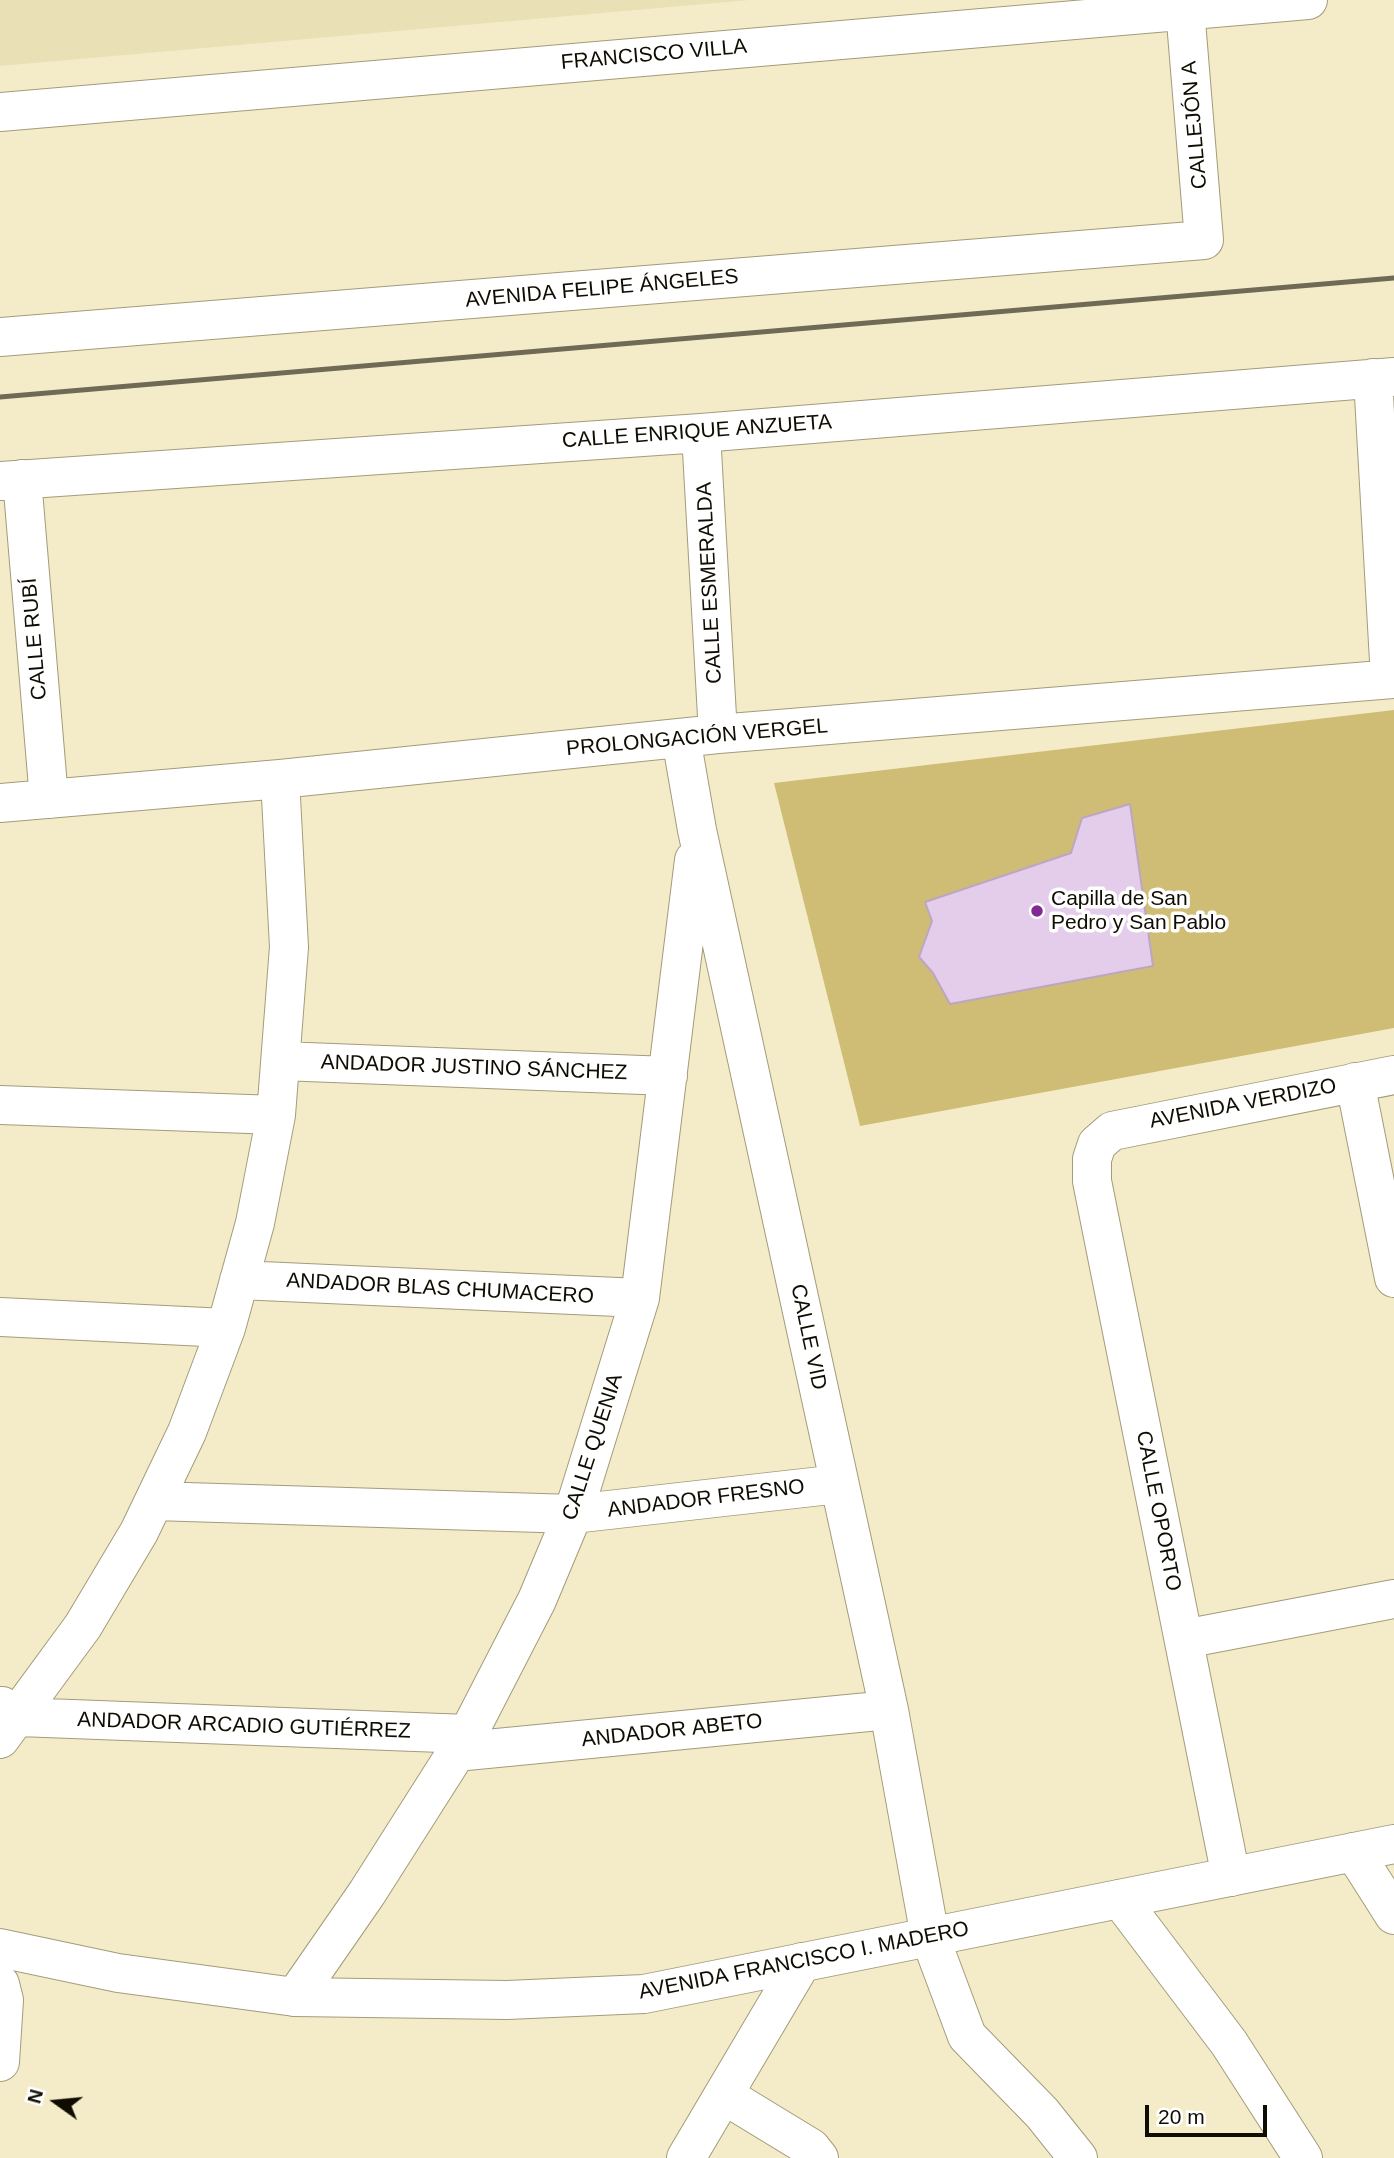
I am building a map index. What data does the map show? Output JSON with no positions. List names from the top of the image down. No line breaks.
{"streets":{"street":["FRANCISCO VILLA","CALLEJÓN A","AVENIDA FELIPE ÁNGELES","CALLE ENRIQUE ANZUETA","CALLE ESMERALDA","CALLE RUBÍ","PROLONGACIÓN VERGEL","ANDADOR JUSTINO SÁNCHEZ","AVENIDA VERDIZO","ANDADOR BLAS CHUMACERO","CALLE VID","CALLE QUENIA","ANDADOR FRESNO","CALLE OPORTO","ANDADOR ARCADIO GUTIÉRREZ","ANDADOR ABETO","AVENIDA FRANCISCO I. MADERO"]},"crossings":[["FRANCISCO VILLA","CALLEJÓN A"],["CALLEJÓN A","AVENIDA FELIPE ÁNGELES"],["CALLE ENRIQUE ANZUETA","CALLE ESMERALDA"],["CALLE ENRIQUE ANZUETA","CALLE RUBÍ"],["CALLE ESMERALDA","PROLONGACIÓN VERGEL"],["CALLE RUBÍ","PROLONGACIÓN VERGEL"],["PROLONGACIÓN VERGEL","CALLE VID"],["ANDADOR JUSTINO SÁNCHEZ","CALLE QUENIA"],["AVENIDA VERDIZO","CALLE OPORTO"],["ANDADOR BLAS CHUMACERO","CALLE QUENIA"],["CALLE VID","CALLE QUENIA"],["CALLE VID","ANDADOR FRESNO"],["CALLE VID","ANDADOR ABETO"],["CALLE VID","AVENIDA FRANCISCO I. MADERO"],["CALLE QUENIA","ANDADOR FRESNO"],["CALLE QUENIA","ANDADOR ARCADIO GUTIÉRREZ"],["CALLE QUENIA","ANDADOR ABETO"],["CALLE QUENIA","AVENIDA FRANCISCO I. MADERO"],["CALLE OPORTO","AVENIDA FRANCISCO I. MADERO"],["ANDADOR ARCADIO GUTIÉRREZ","ANDADOR ABETO"]],"places":["Capilla de San Pedro y San Pablo"],"scale_bar":"20 m","north":"left"}
